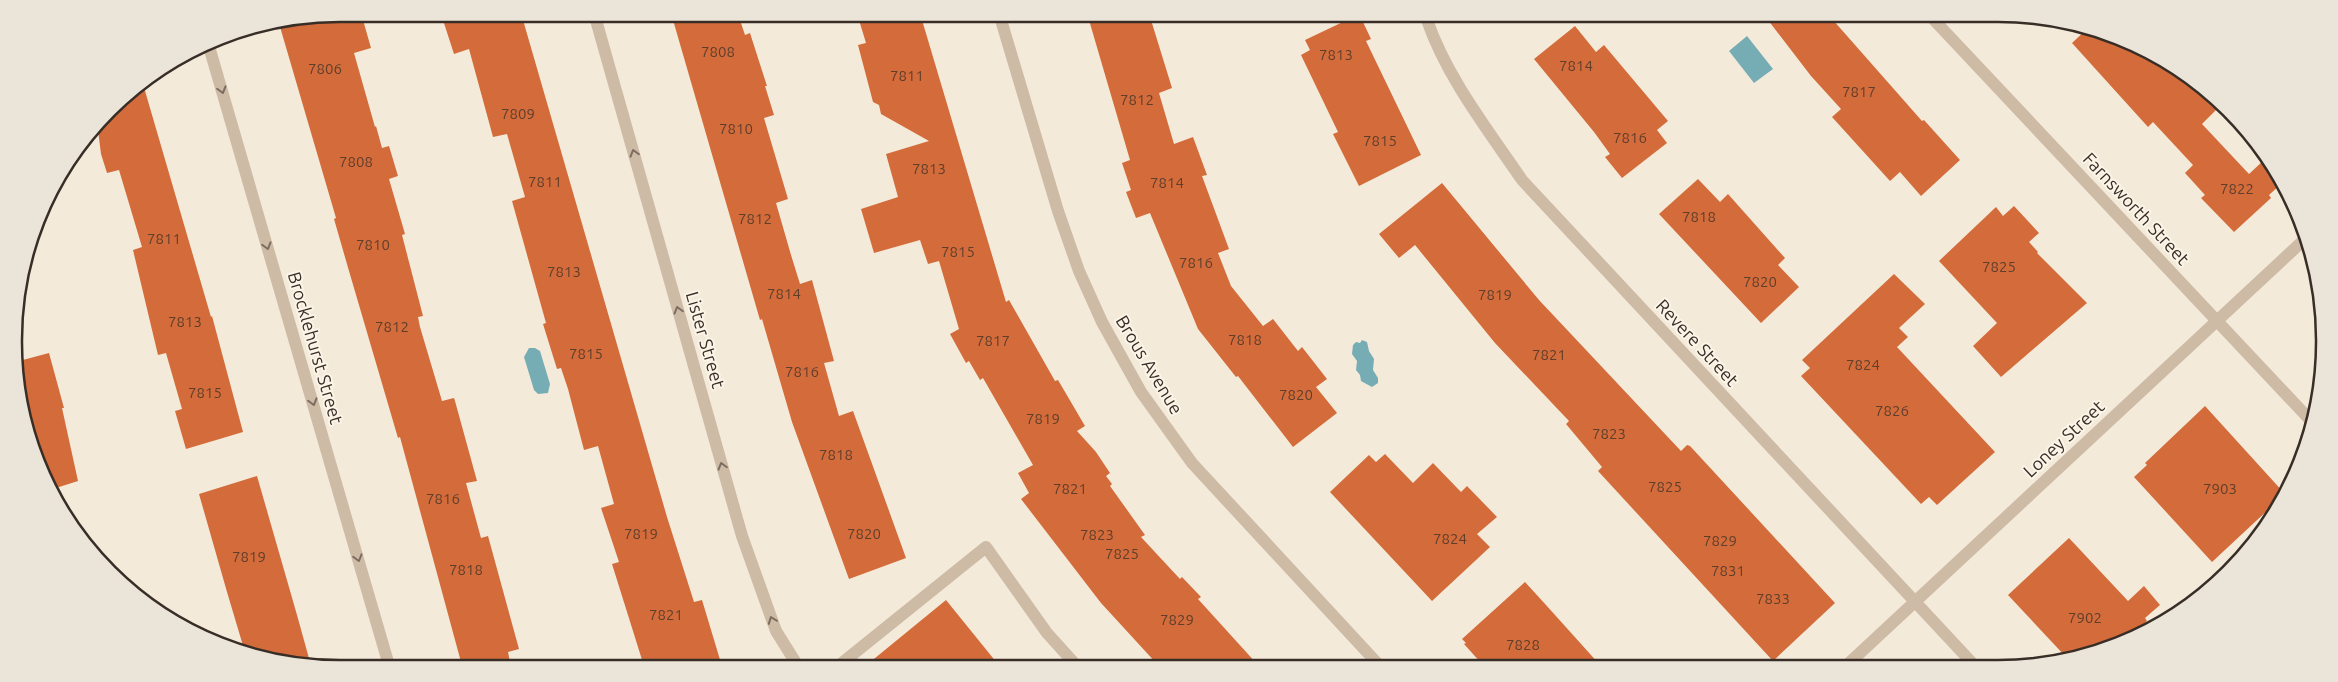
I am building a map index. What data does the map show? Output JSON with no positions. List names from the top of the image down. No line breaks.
{"streets":{"street":["Farnsworth Street","Lister Street","Revere Street","Brocklehurst Street","Brous Avenue","Loney Street"]},"crossings":[["Farnsworth Street","Loney Street"],["Revere Street","Loney Street"]],"one_way":["Lister Street","Brocklehurst Street"],"house_numbers":["7808","7813","7814","7806","7811","7817","7812","7809","7810","7816","7815","7808","7813","7811","7814","7822","7818","7812","7811","7810","7815","7816","7825","7813","7820","7814","7819","7813","7812","7818","7817","7815","7821","7824","7816","7815","7820","7826","7819","7823","7818","7825","7821","7903","7816","7819","7820","7823","7824","7829","7825","7819","7818","7831","7833","7821","7902","7829","7828"]}
